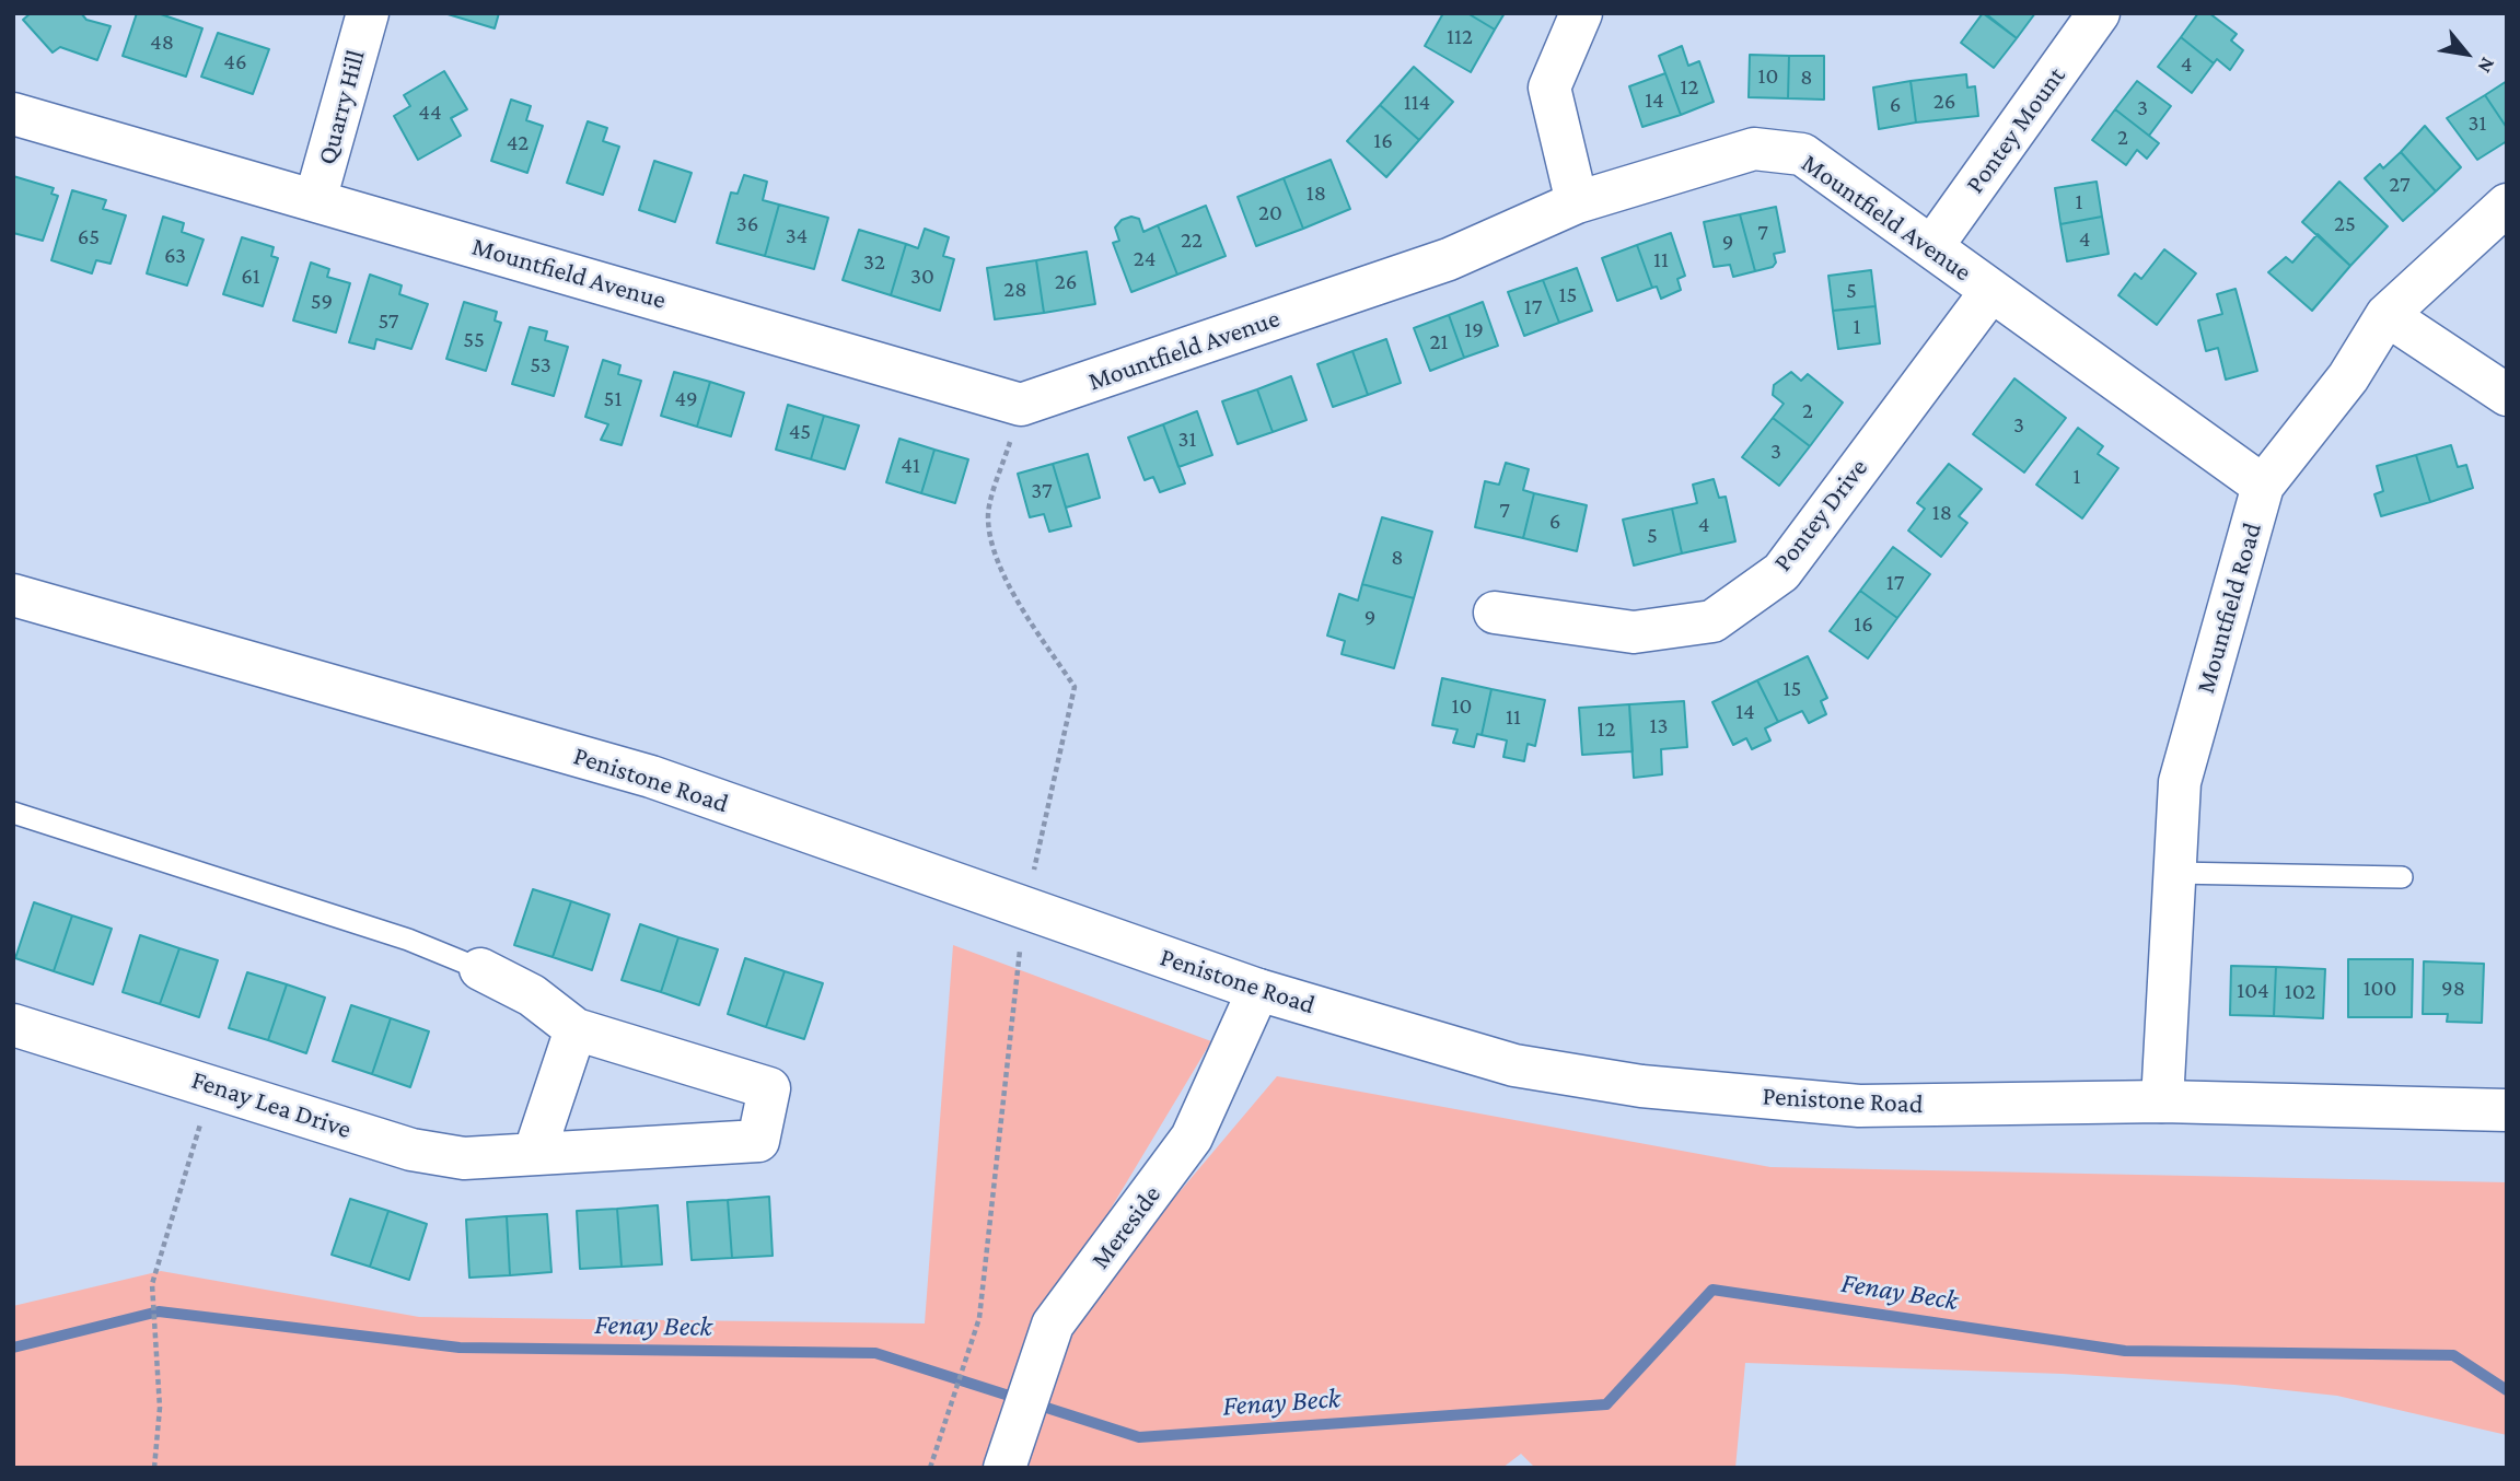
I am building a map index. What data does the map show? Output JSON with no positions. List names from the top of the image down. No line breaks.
{"streets":{"main road":["Quarry Hill","Pontey Mount","Mountfield Avenue","Pontey Drive","Mountfield Road","Penistone Road","Fenay Lea Drive","Mereside"]},"crossings":[["Quarry Hill","Mountfield Avenue"],["Pontey Mount","Mountfield Avenue"],["Mountfield Avenue","Pontey Drive"],["Mountfield Avenue","Mountfield Road"],["Mountfield Road","Penistone Road"],["Penistone Road","Mereside"]],"water":["Fenay Beck"],"house_numbers":["112","48","46","4","10","8","12","14","26","114","6","3","44","31","2","16","42","27","18","1","20","36","25","7","34","65","4","22","9","63","24","11","32","61","30","26","28","5","15","59","17","57","1","19","55","21","53","51","49","2","3","45","31","3","41","1","37","7","18","6","4","5","8","17","9","16","15","10","14","11","13","12","100","98","104","102"],"north":"bottom right"}
